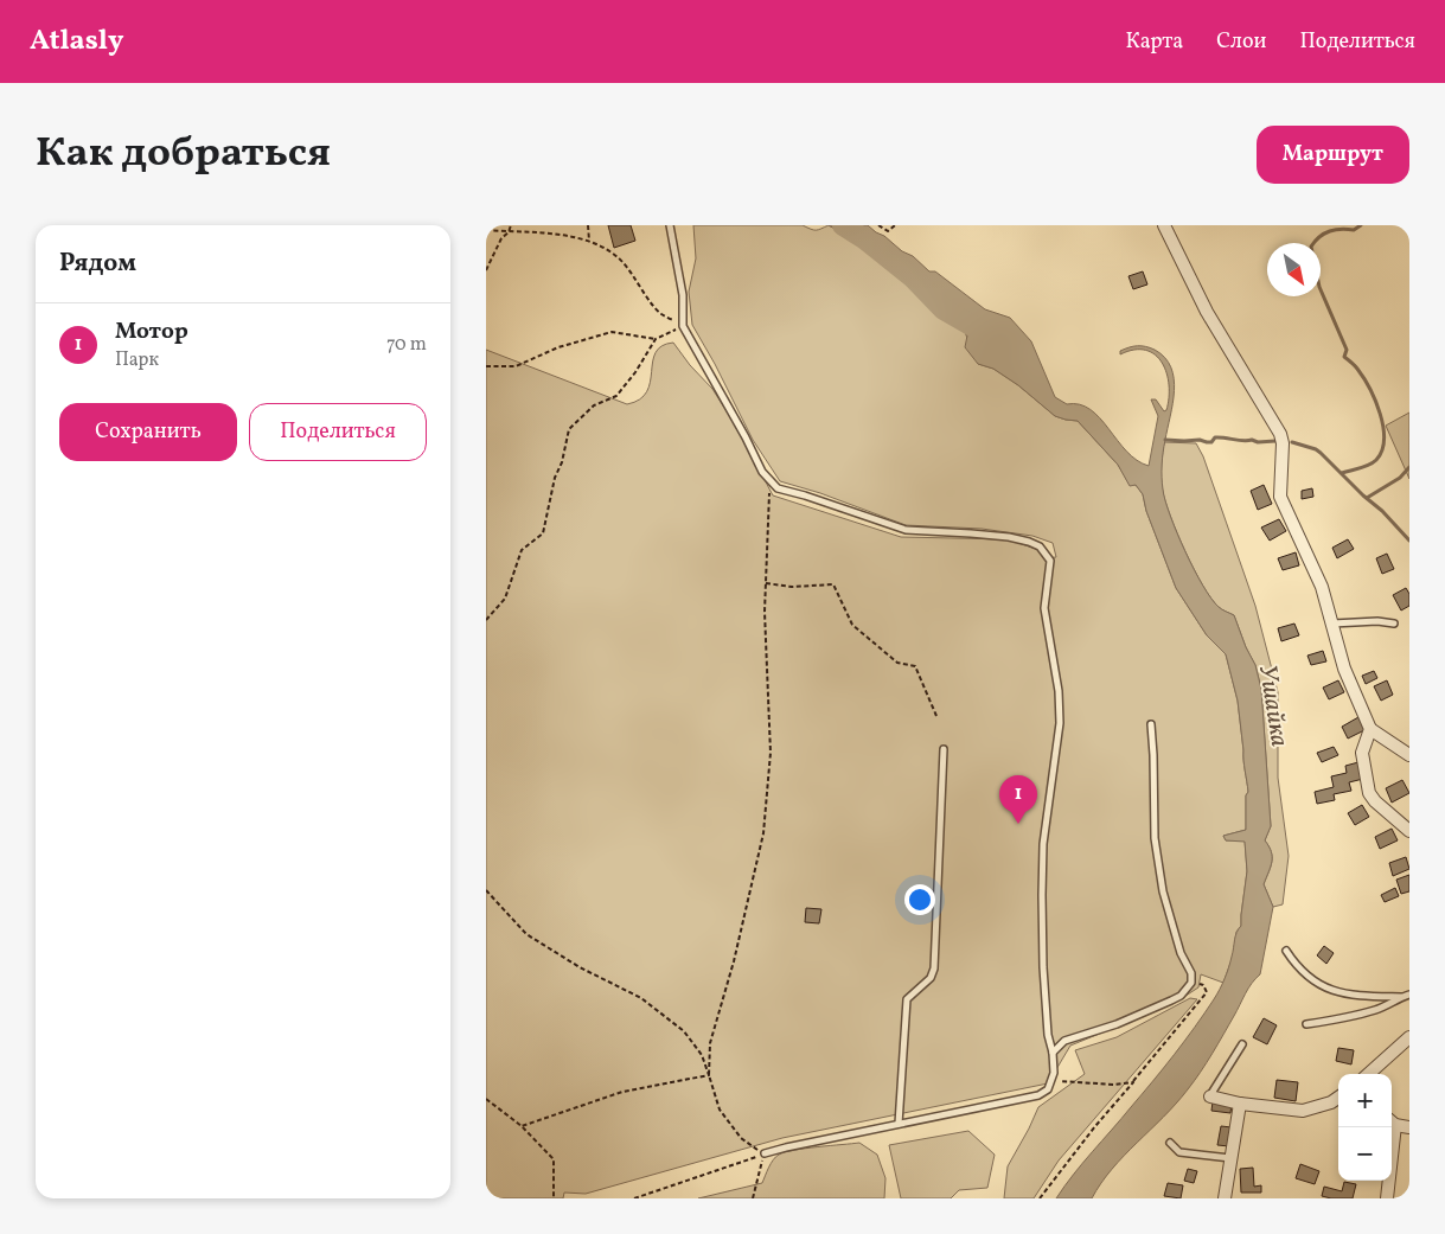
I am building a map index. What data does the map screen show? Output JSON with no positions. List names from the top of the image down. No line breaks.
{"water":["Ушайка"],"north":"bottom right","page":{"header":"Atlasly","nav":["Карта","Слои","Поделиться"],"title":"Как добраться","buttons":["Маршрут",["Сохранить","Поделиться"]],"heading":"Рядом","list":[{"mark":"1","name":"Мотор","note":"Парк","value":"70 m"}],"pins":"1","map_buttons":["+","−"]}}
